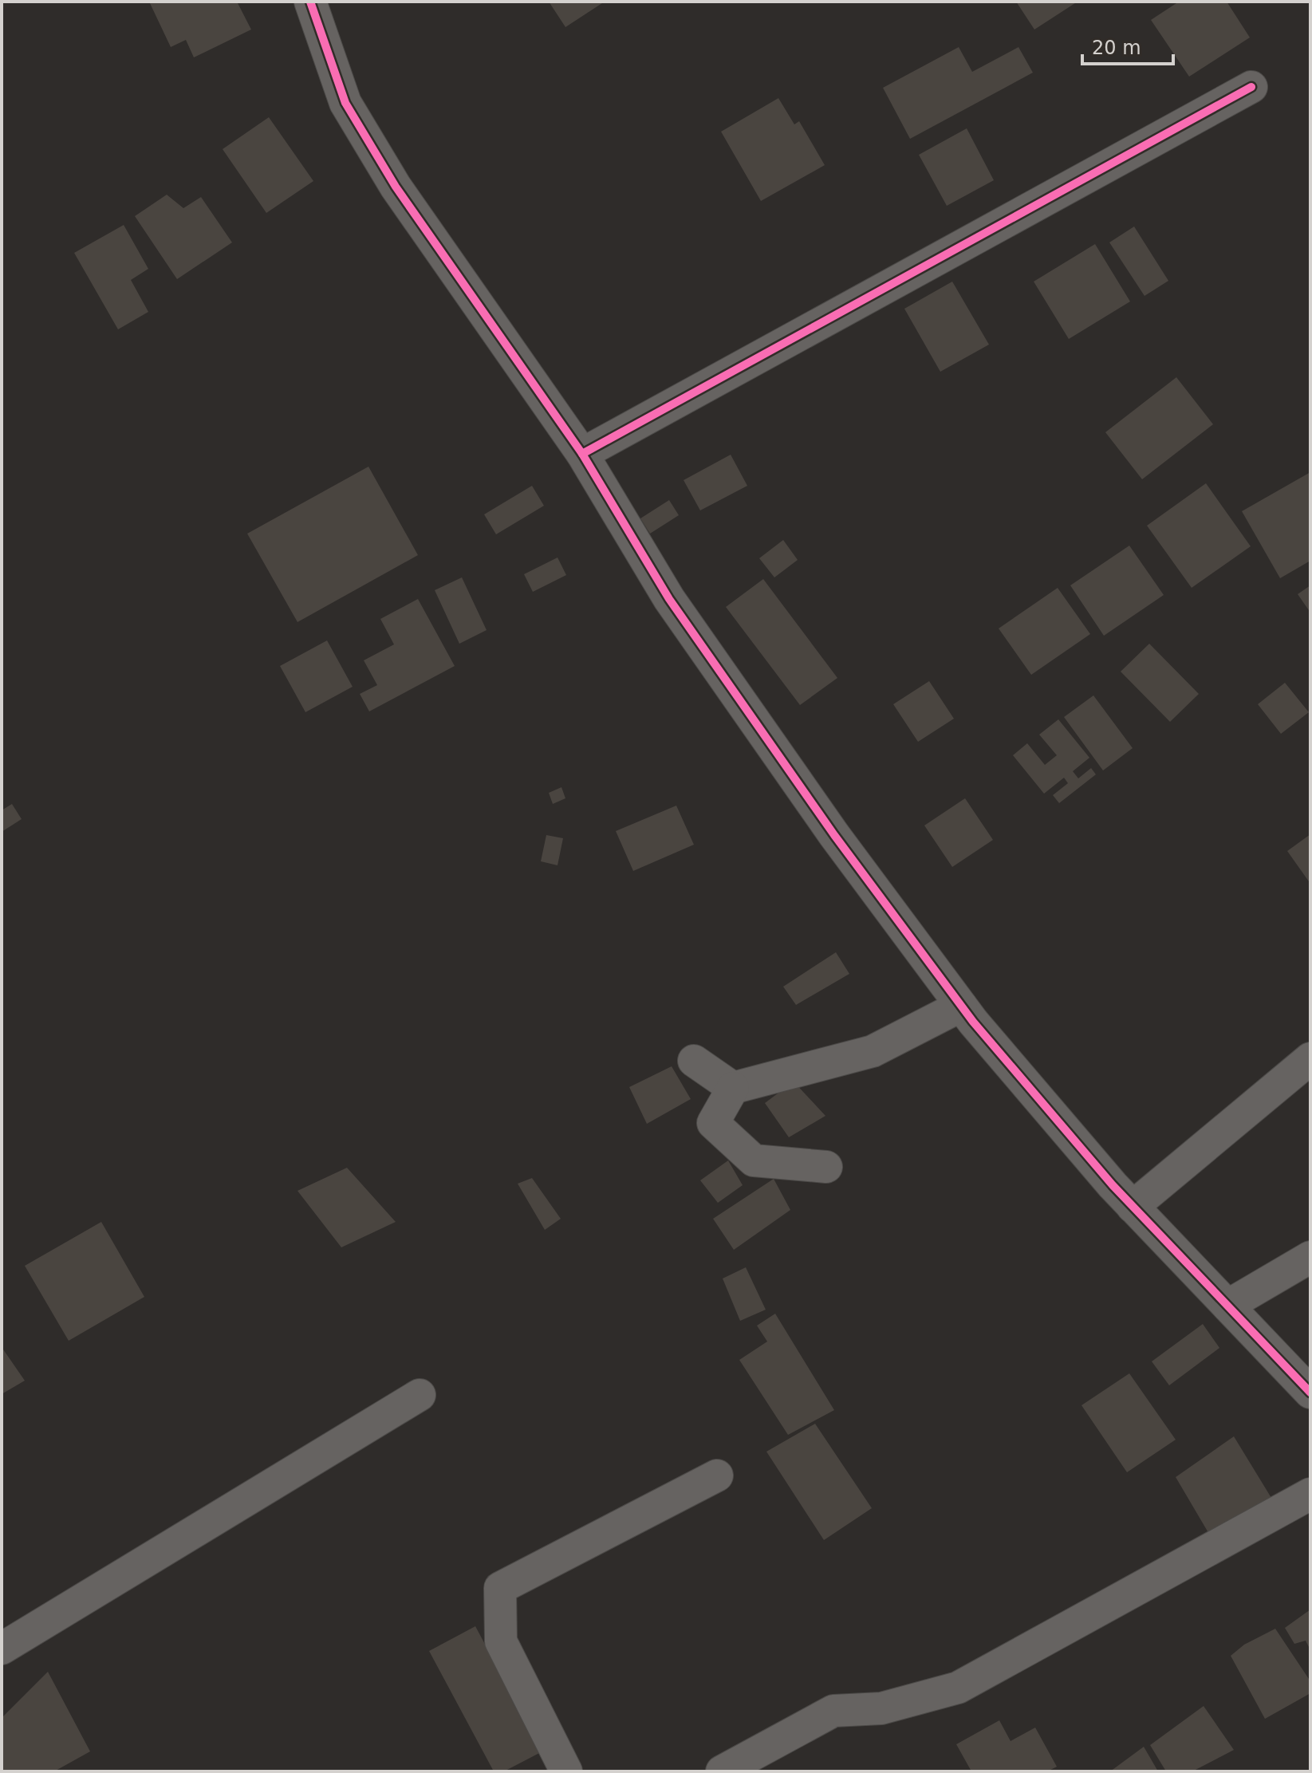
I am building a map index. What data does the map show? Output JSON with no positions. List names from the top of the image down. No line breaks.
{"scale_bar":"20 m"}
